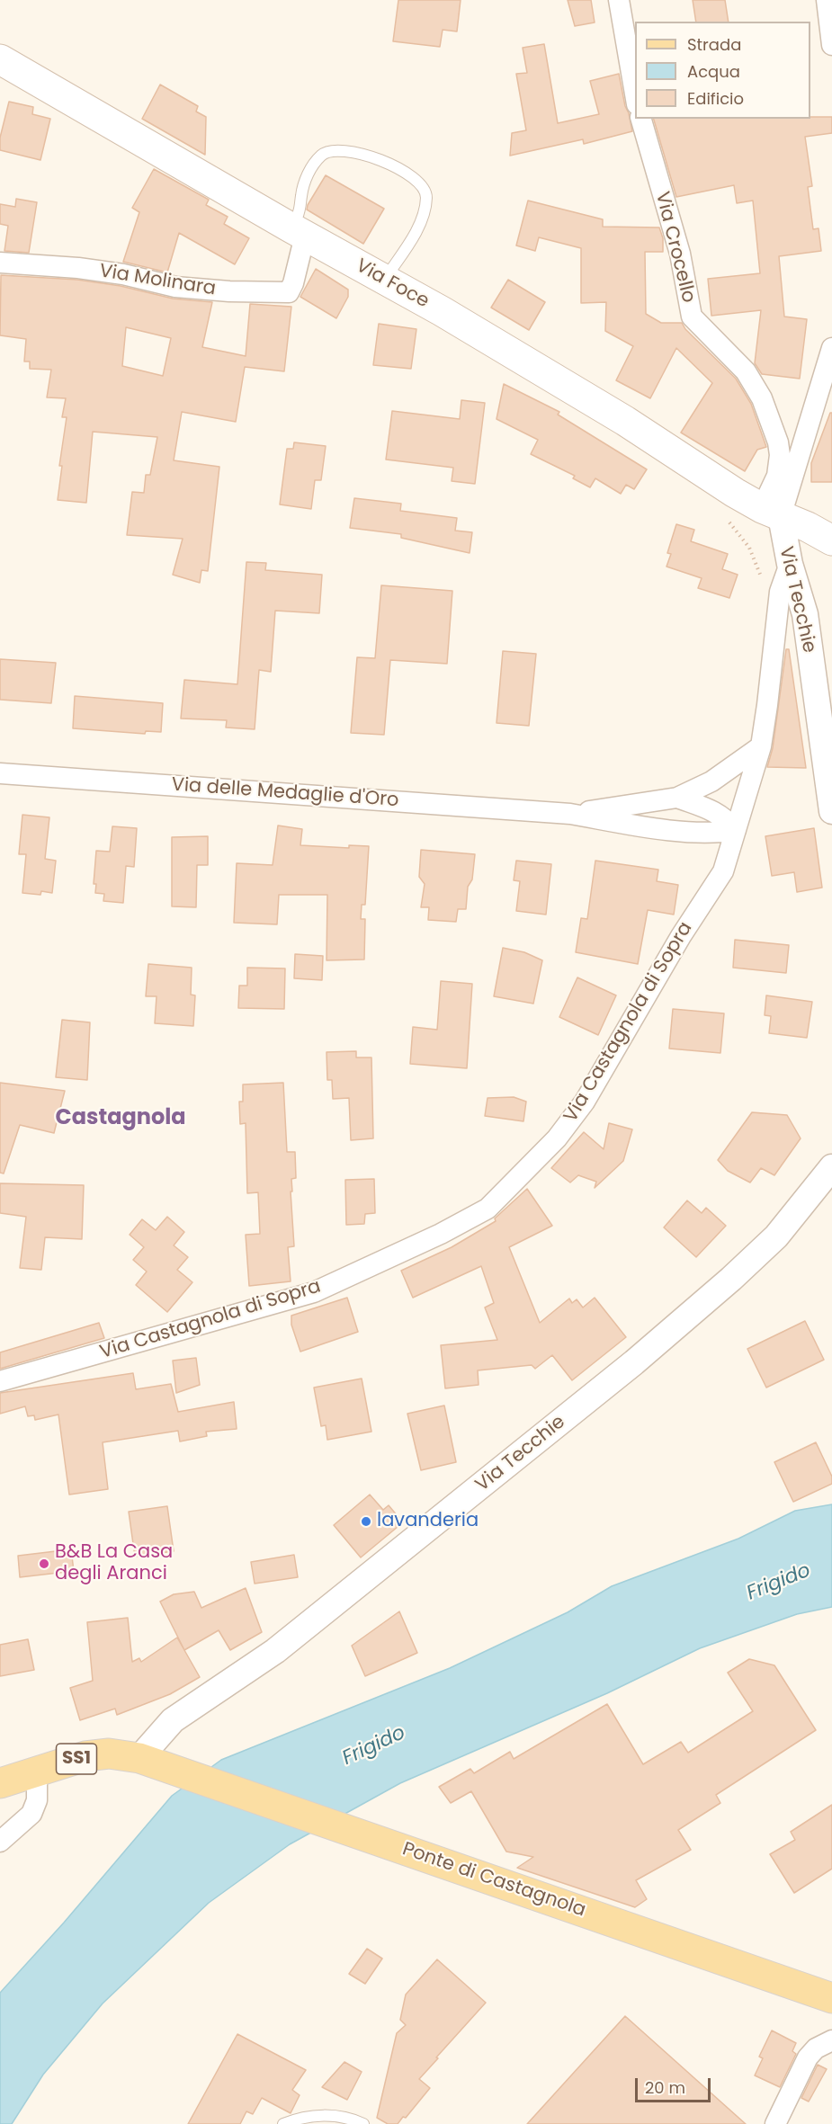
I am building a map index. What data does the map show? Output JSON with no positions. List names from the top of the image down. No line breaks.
{"streets":{"main road":["Via Foce","SS1","Ponte di Castagnola"],"street":["Via Crocello","Via Molinara","Via Tecchie","Via delle Medaglie d'Oro","Via Castagnola di Sopra"]},"crossings":[["Via Crocello","Via Foce"],["Via Crocello","Via Tecchie"],["Via Molinara","Via Foce"],["Via Foce","Via Tecchie"],["Via Tecchie","Via Castagnola di Sopra"],["Via Tecchie","SS1"],["Via Tecchie","Ponte di Castagnola"],["Via delle Medaglie d'Oro","Via Castagnola di Sopra"],["SS1","Ponte di Castagnola"]],"districts":["Castagnola"],"water":["Frigido"],"places":["lavanderia","B&B La Casa degli Aranci"],"legend":["Strada","Acqua","Edificio"],"scale_bar":"20 m"}
